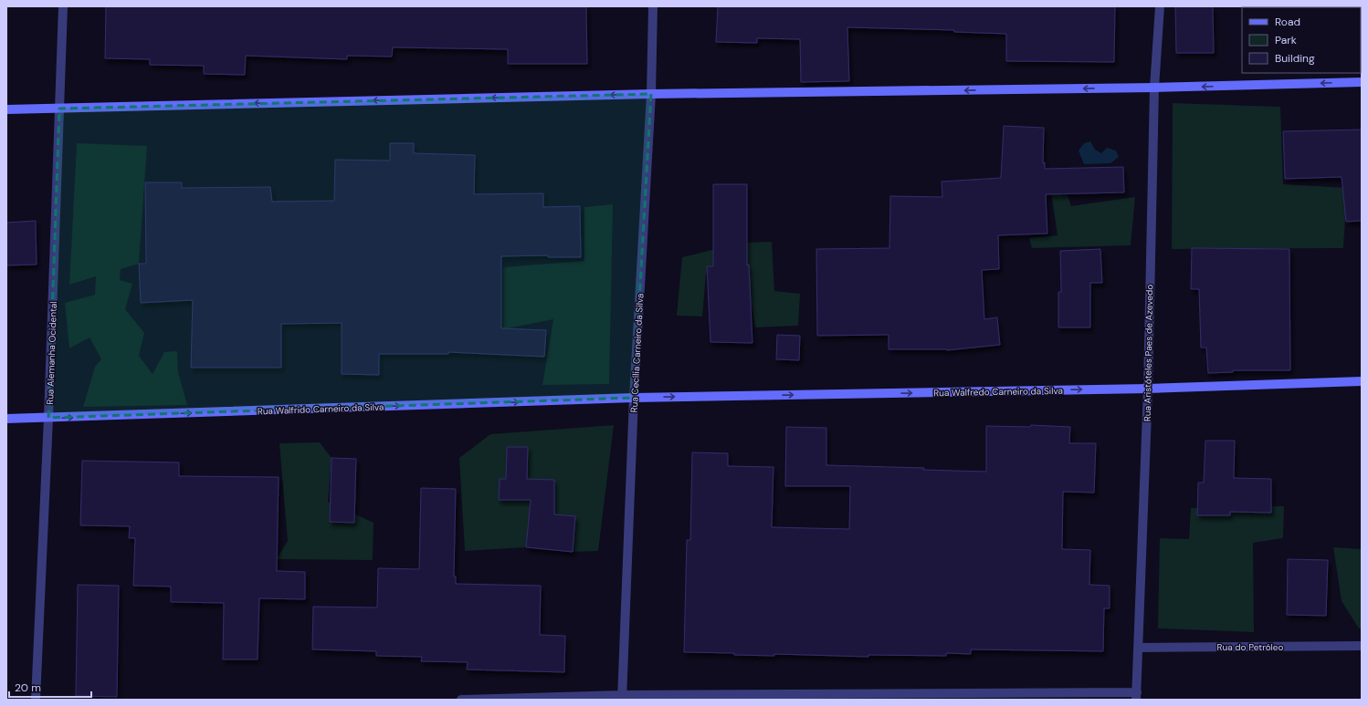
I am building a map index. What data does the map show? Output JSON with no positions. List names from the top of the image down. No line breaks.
{"streets":{"main road":["Rua Walfredo Carneiro da Silva","Rua Walfrido Carneiro da Silva"],"street":["Rua Alemanha Ocidental","Rua Cecília Carneiro da Silva","Rua Aristóteles Paes de Azevedo","Rua do Petróleo"]},"crossings":[["Rua Alemanha Ocidental","Rua Walfrido Carneiro da Silva"],["Rua Cecília Carneiro da Silva","Rua Walfredo Carneiro da Silva"],["Rua Cecília Carneiro da Silva","Rua Walfrido Carneiro da Silva"],["Rua Aristóteles Paes de Azevedo","Rua Walfredo Carneiro da Silva"],["Rua Aristóteles Paes de Azevedo","Rua do Petróleo"],["Rua Walfredo Carneiro da Silva","Rua Walfrido Carneiro da Silva"]],"one_way":["Rua Walfredo Carneiro da Silva","Rua Walfrido Carneiro da Silva"],"legend":["Road","Park","Building"],"scale_bar":"20 m"}
